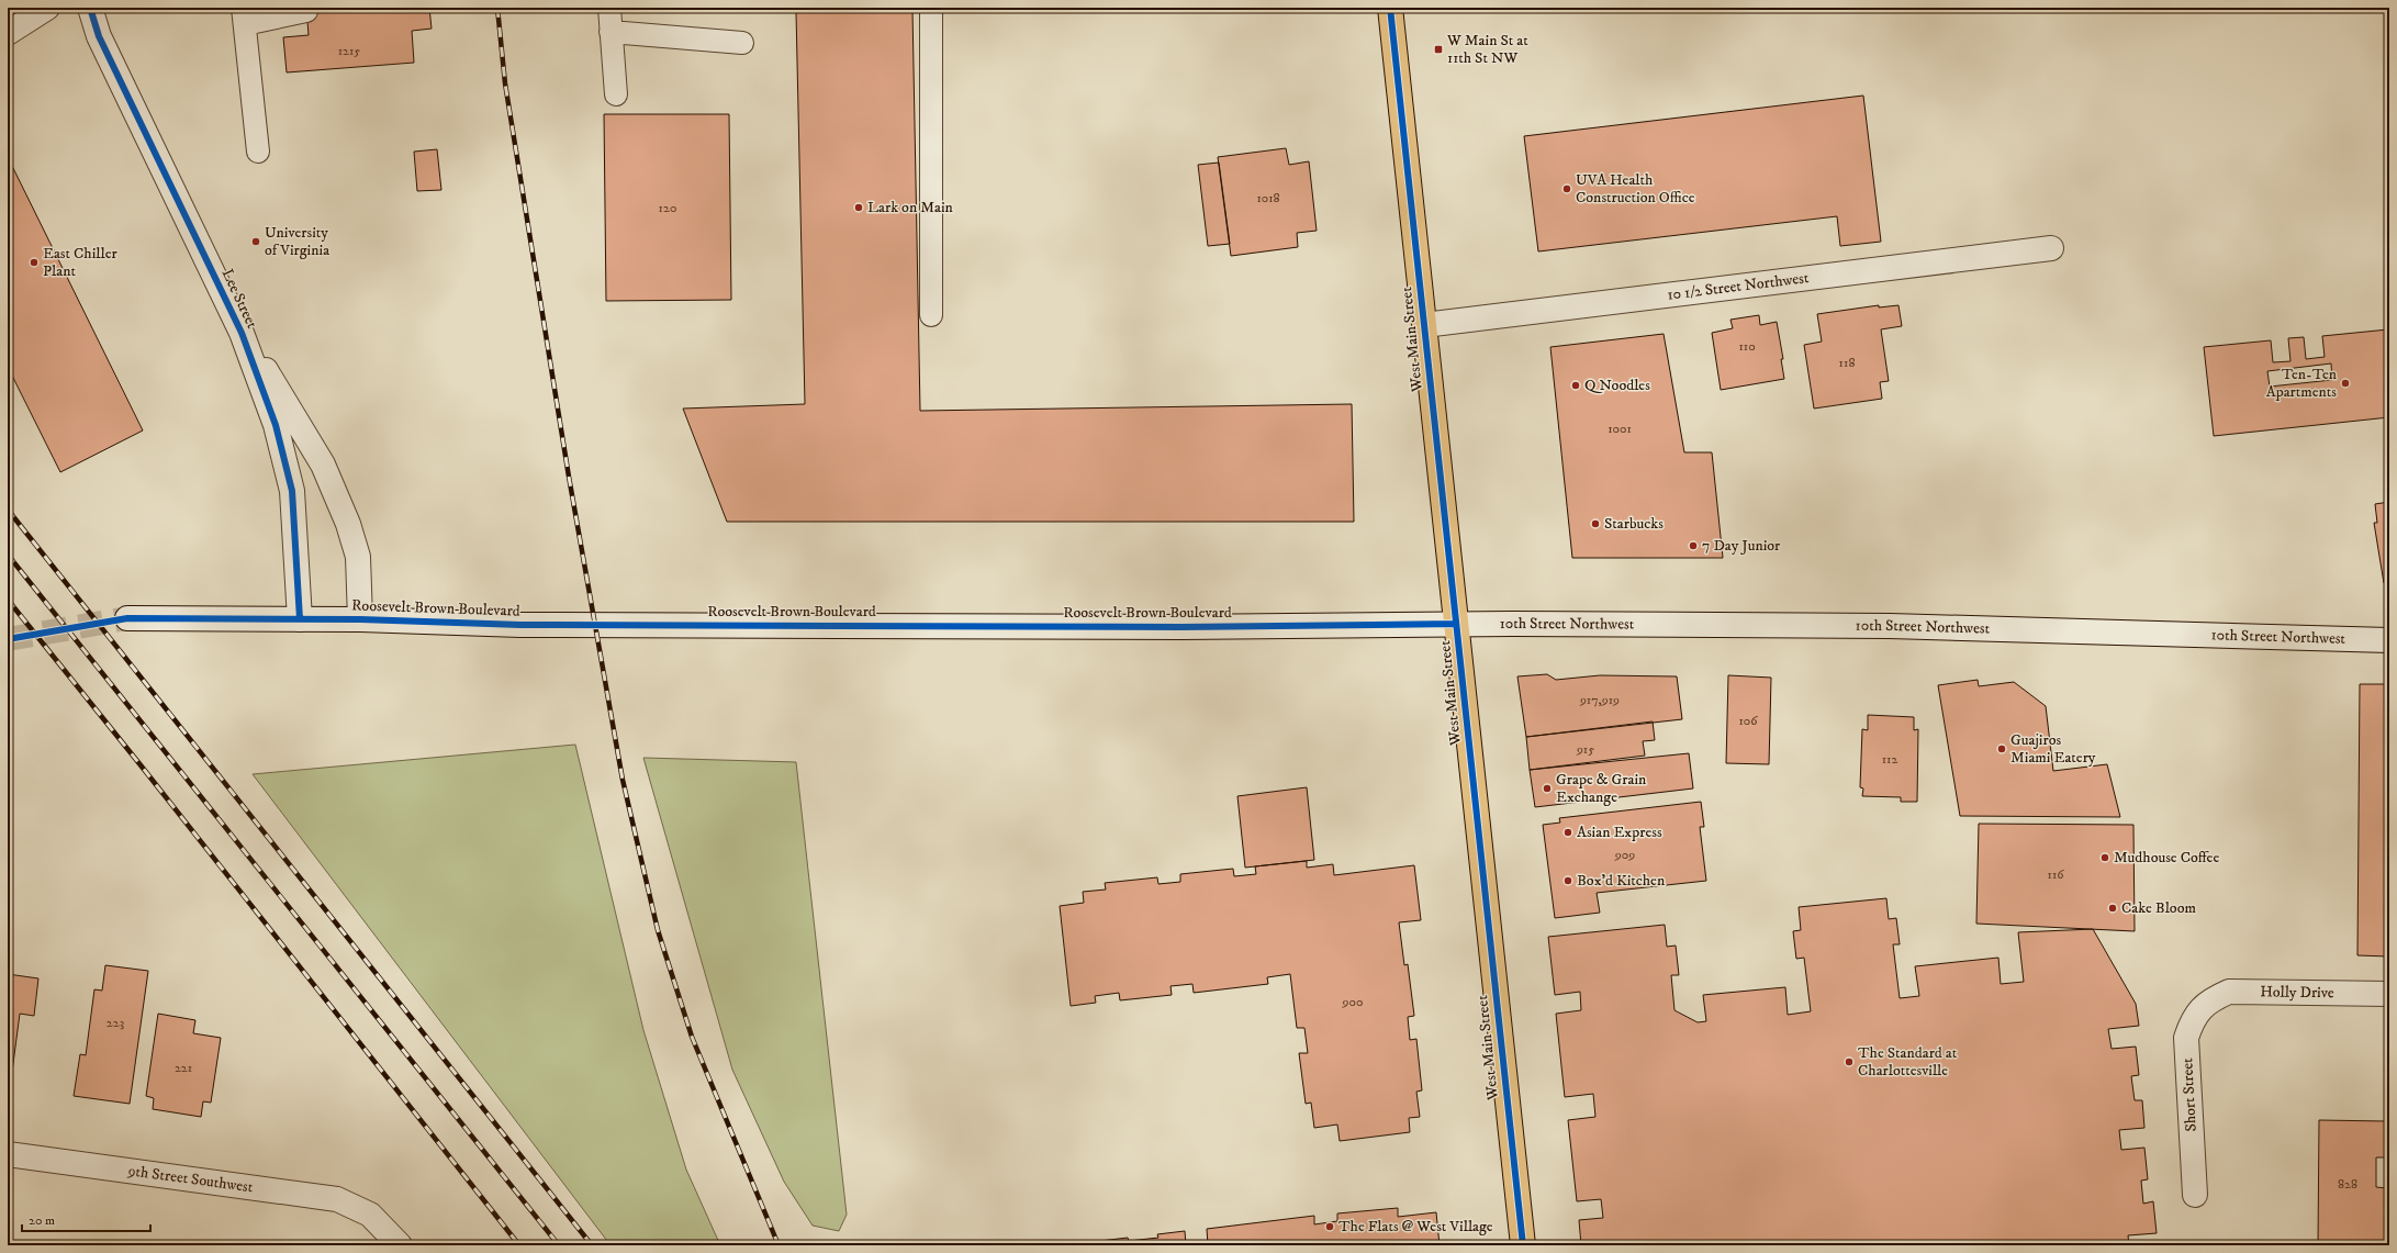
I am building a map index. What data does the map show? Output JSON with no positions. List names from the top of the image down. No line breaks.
{"streets":{"main road":["West Main Street"],"street":["10 1/2 Street Northwest","Lee Street","Roosevelt Brown Boulevard","10th Street Northwest","Holly Drive","Short Street","9th Street Southwest"]},"crossings":[["10 1/2 Street Northwest","West Main Street"],["Lee Street","Roosevelt Brown Boulevard"],["West Main Street","Roosevelt Brown Boulevard"],["West Main Street","10th Street Northwest"],["Roosevelt Brown Boulevard","10th Street Northwest"],["Holly Drive","Short Street"]],"places":{"transit":["W Main St at 11th St NW"],"other":["UVA Health Construction Office","Lark on Main","University of Virginia","East Chiller Plant","Ten-Ten Apartments","Q Noodles","Starbucks","7 Day Junior","Guajiros Miami Eatery","Grape & Grain Exchange","Asian Express","Mudhouse Coffee","Box'd Kitchen","Cake Bloom","The Standard at Charlottesville","The Flats @ West Village"]},"house_numbers":["1215","1018","120","110","118","1001","917,919","106","915","112","909","116","900","223","221","828"],"scale_bar":"20 m"}
